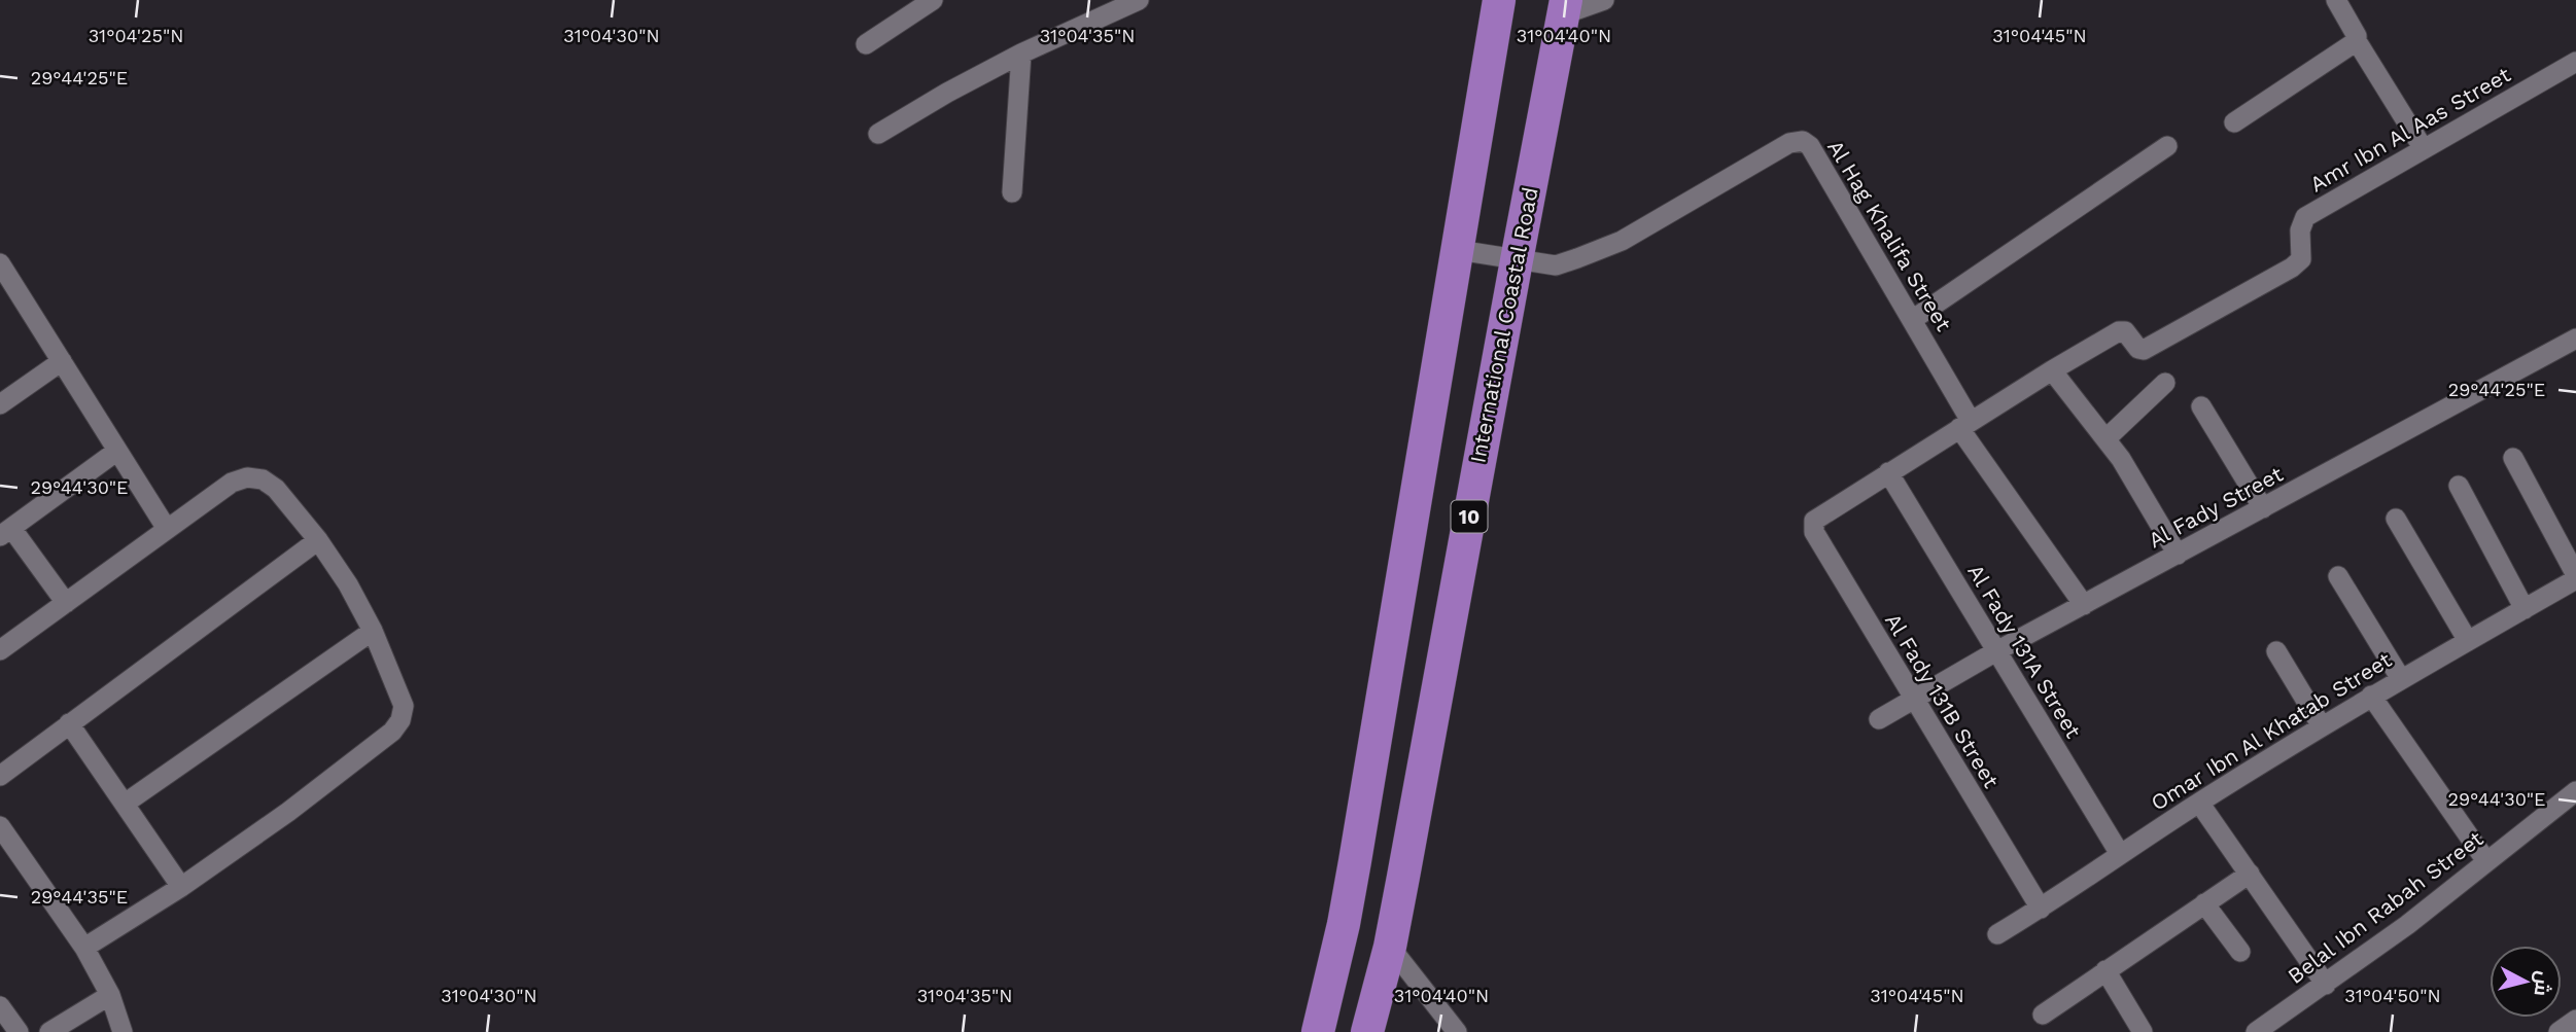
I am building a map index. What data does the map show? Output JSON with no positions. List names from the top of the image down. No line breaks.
{"streets":{"highway":["International Coastal Road","10"],"street":["Amr Ibn Al Aas Street","Al Hag Khalifa Street","Al Fady Street","Al Fady 131A Street","Al Fady 131B Street","Omar Ibn Al Khatab Street","Belal Ibn Rabah Street"]},"crossings":[["Amr Ibn Al Aas Street","Al Hag Khalifa Street"],["Amr Ibn Al Aas Street","Al Fady 131A Street"],["Amr Ibn Al Aas Street","Al Fady 131B Street"],["Al Hag Khalifa Street","International Coastal Road"],["Al Hag Khalifa Street","Al Fady Street"],["Al Fady Street","Al Fady 131A Street"],["Al Fady Street","Al Fady 131B Street"],["Al Fady 131A Street","Omar Ibn Al Khatab Street"],["Al Fady 131B Street","Omar Ibn Al Khatab Street"]],"north":"right","coordinates":["31°04'25\"N","31°04'30\"N","31°04'35\"N","31°04'45\"N","31°04'40\"N","29°44'25\"E","29°44'30\"E","29°44'35\"E","31°04'50\"N"]}
